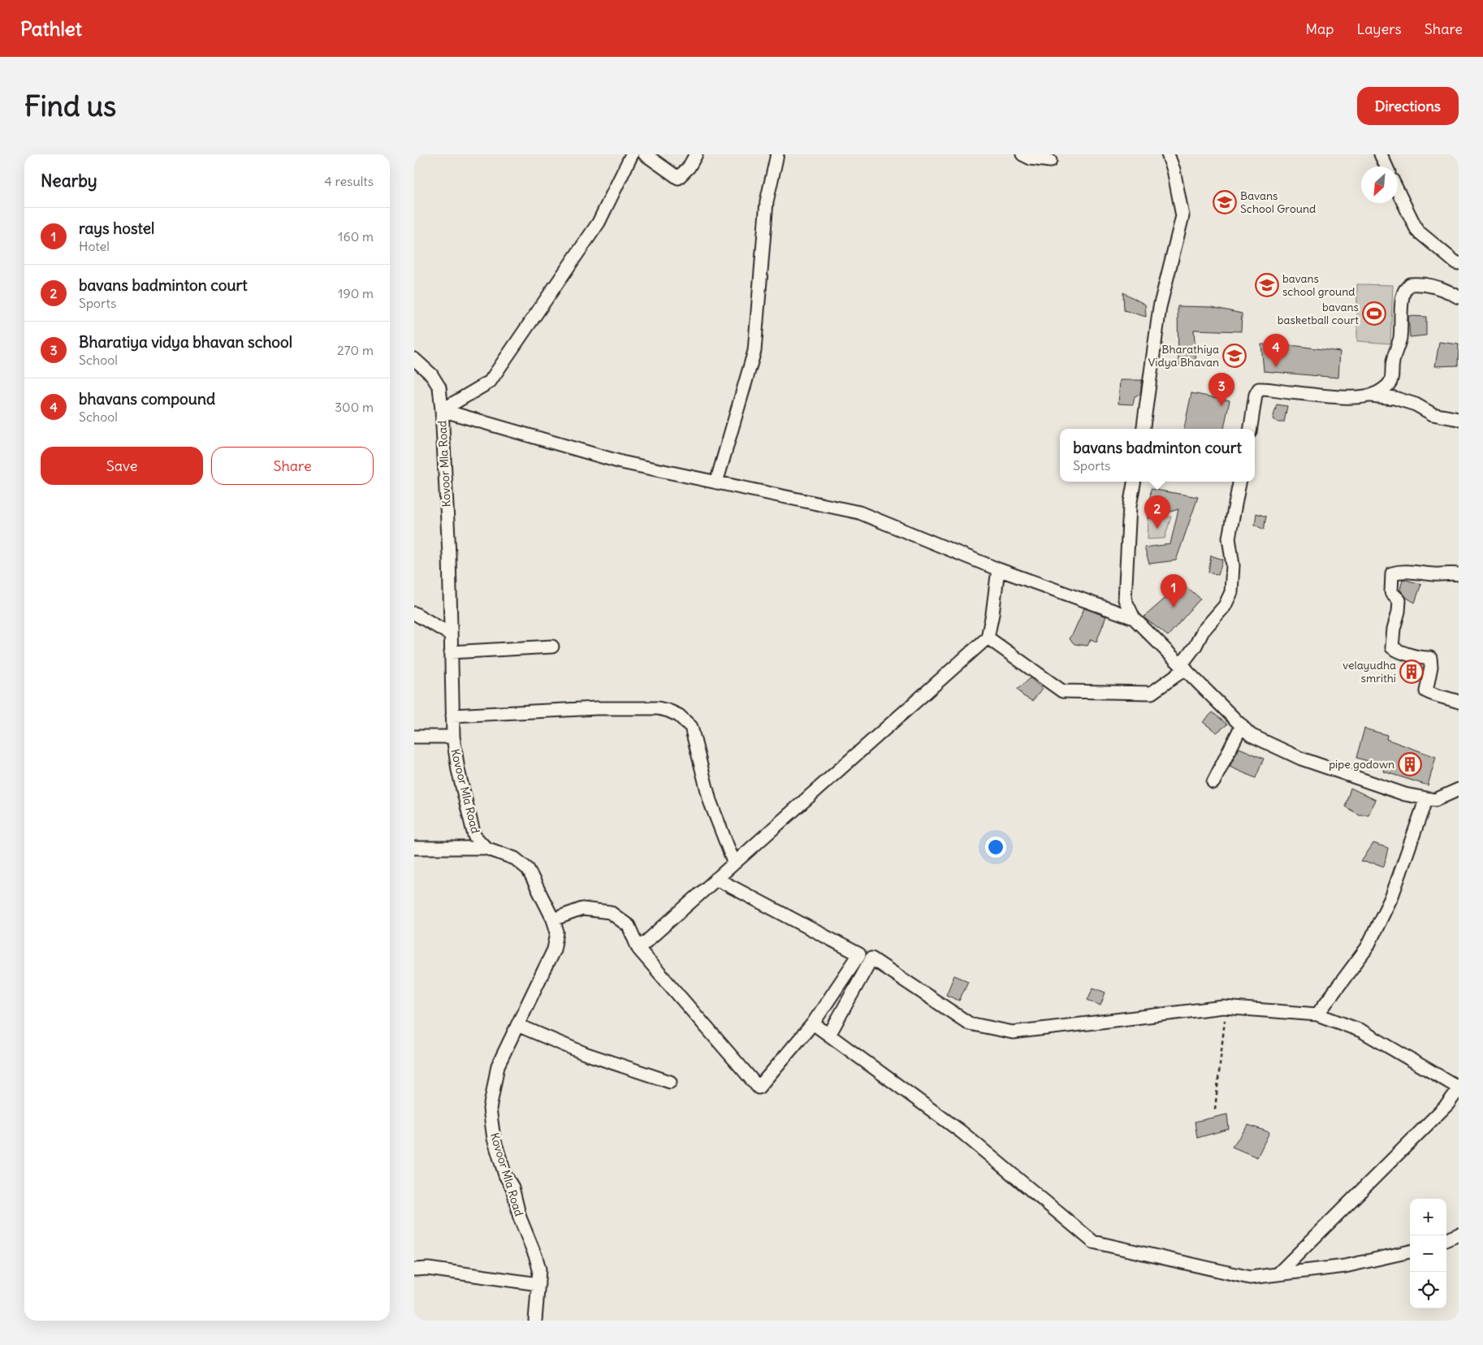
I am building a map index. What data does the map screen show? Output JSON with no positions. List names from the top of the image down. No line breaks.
{"streets":{"street":["Kovoor Mla Road"]},"places":{"school or university":["Bavans School Ground","bavans school ground","Bharathiya Vidya Bhavan"],"sports":["bavans basketball court"],"building":["velayudha smrithi","pipe godown"]},"north":"bottom left","page":{"header":"Pathlet","nav":["Map","Layers","Share"],"buttons":["Directions",["Save","Share"]],"title":"Find us","heading":["Nearby","4 results"],"list":[{"mark":"1","name":"rays hostel","note":"Hotel","value":"160 m"},{"mark":"2","name":"bavans badminton court","note":"Sports","value":"190 m"},{"mark":"3","name":"Bharatiya vidya bhavan school","note":"School","value":"270 m"},{"mark":"4","name":"bhavans compound","note":"School","value":"300 m"}],"pins":["4","3","2","1"],"popup":["bavans badminton court","Sports"],"map_buttons":["+","−"]}}
